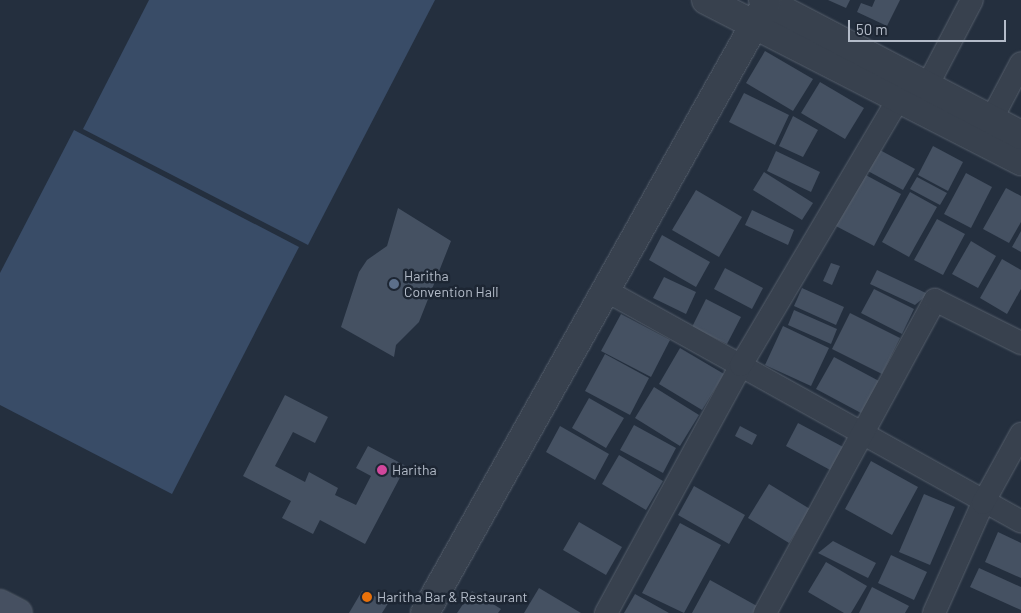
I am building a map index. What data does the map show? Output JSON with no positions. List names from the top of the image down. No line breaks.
{"places":["Haritha Convention Hall","Haritha","Haritha Bar & Restaurant"],"scale_bar":"50 m"}
